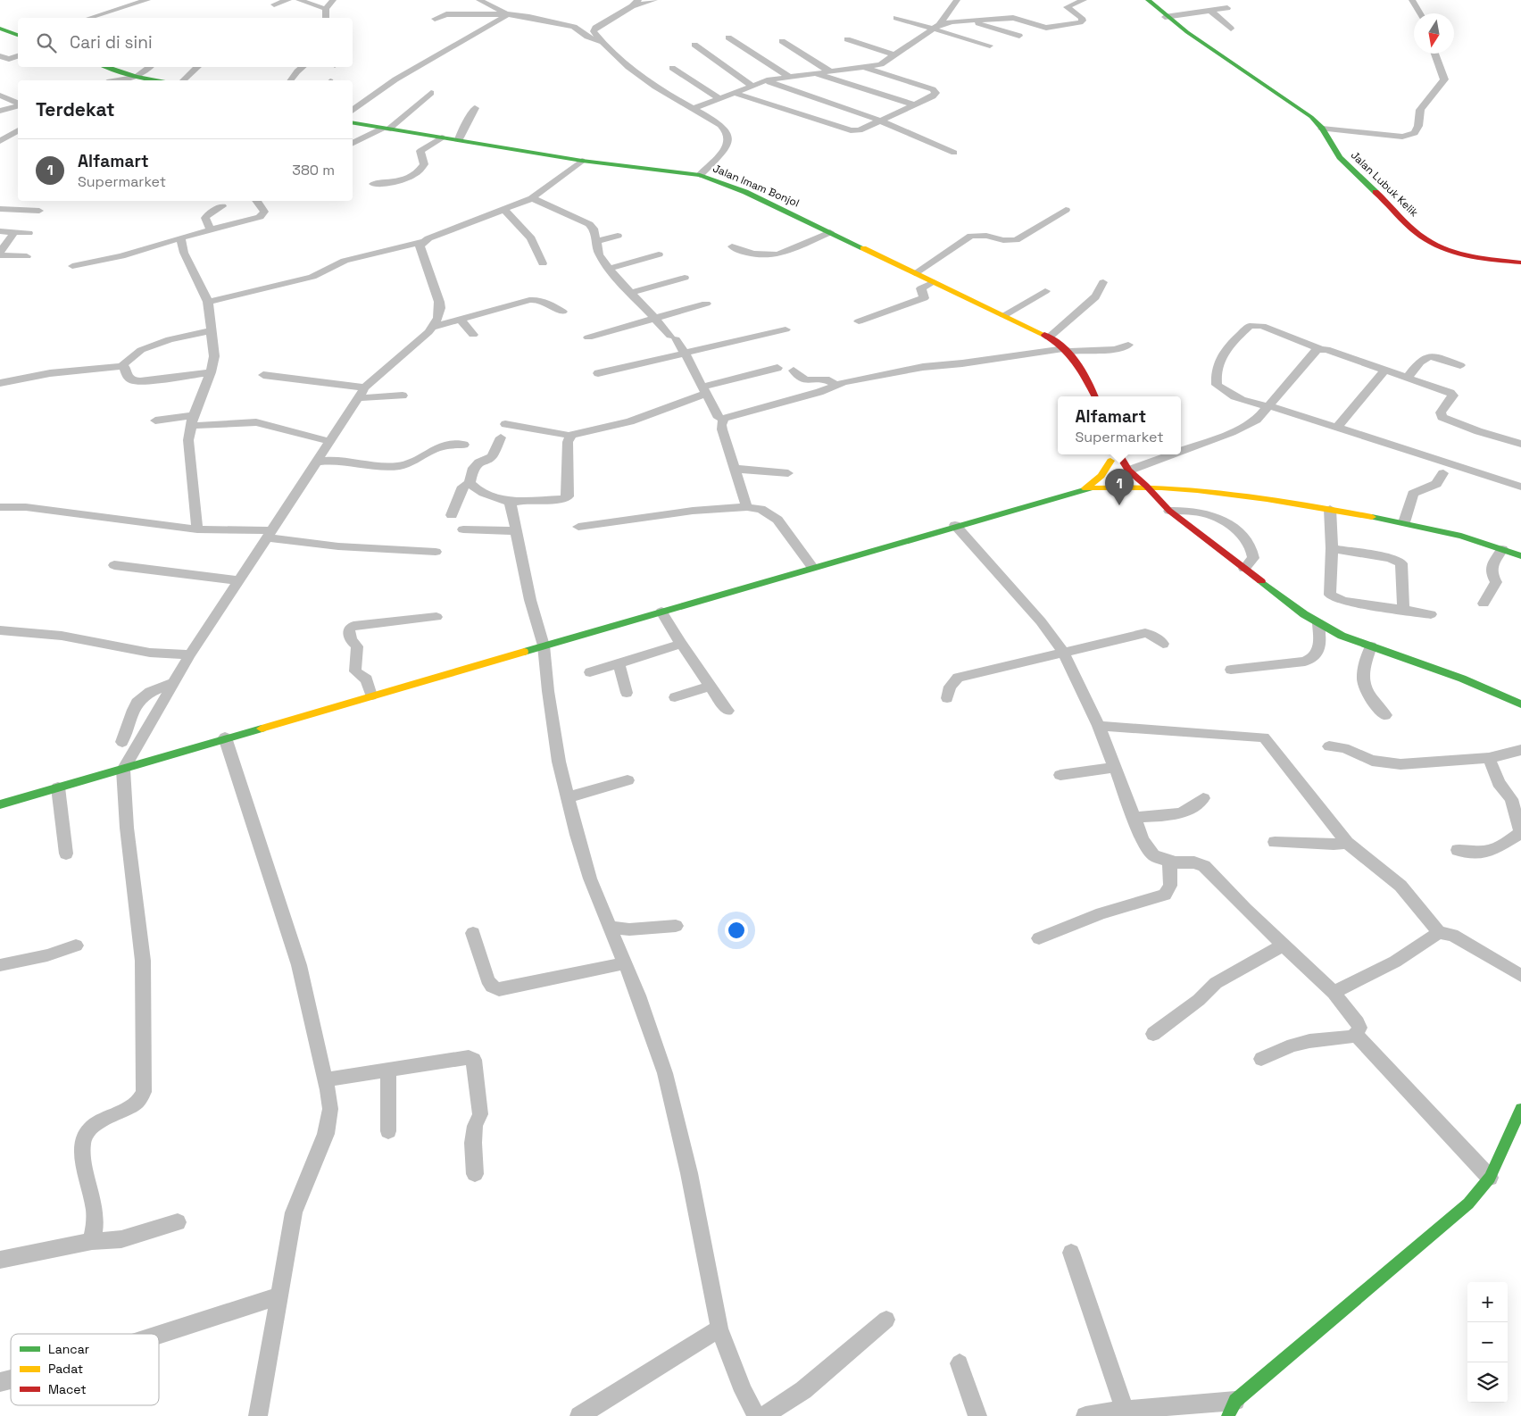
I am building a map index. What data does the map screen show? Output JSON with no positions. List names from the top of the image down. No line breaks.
{"streets":{"main road":["Jalan Lubuk Kelik","Jalan Imam Bonjol"]},"legend":["Lancar","Padat","Macet"],"north":"bottom","page":{"search":"Cari di sini","heading":"Terdekat","list":[{"mark":"1","name":"Alfamart","note":"Supermarket","value":"380 m"}],"popup":["Alfamart","Supermarket"],"pins":"1","map_buttons":["+","−"]}}
